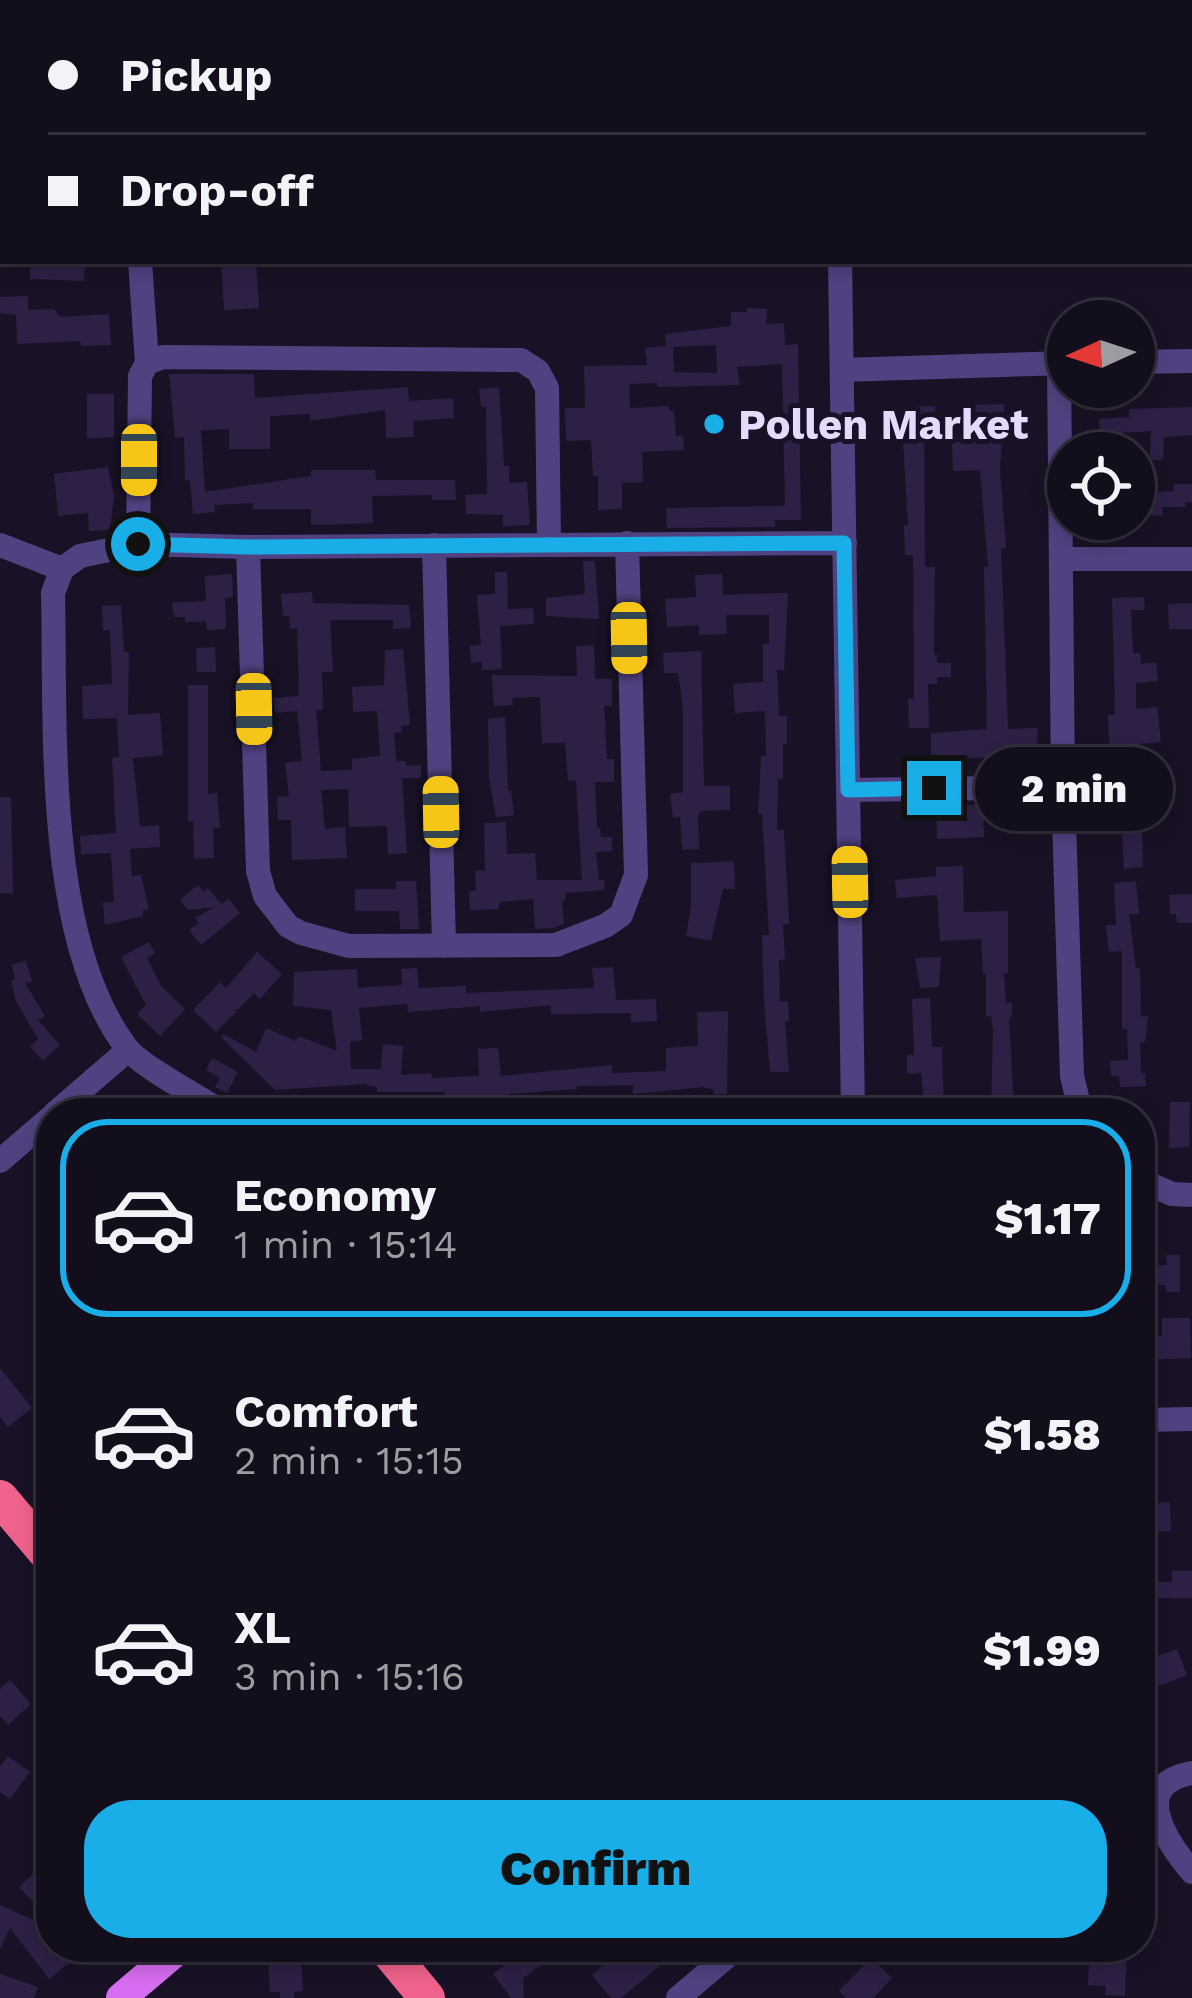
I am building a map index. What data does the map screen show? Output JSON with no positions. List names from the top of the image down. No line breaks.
{"places":["Pollen Market"],"north":"left","page":{"banner":["Pickup","Drop-off"],"bubble":"2 min","list":[{"name":"Economy","note":"1 min · 15:14","value":"$1.17"},{"name":"Comfort","note":"2 min · 15:15","value":"$1.58"},{"name":"XL","note":"3 min · 15:16","value":"$1.99"}],"buttons":"Confirm"}}
